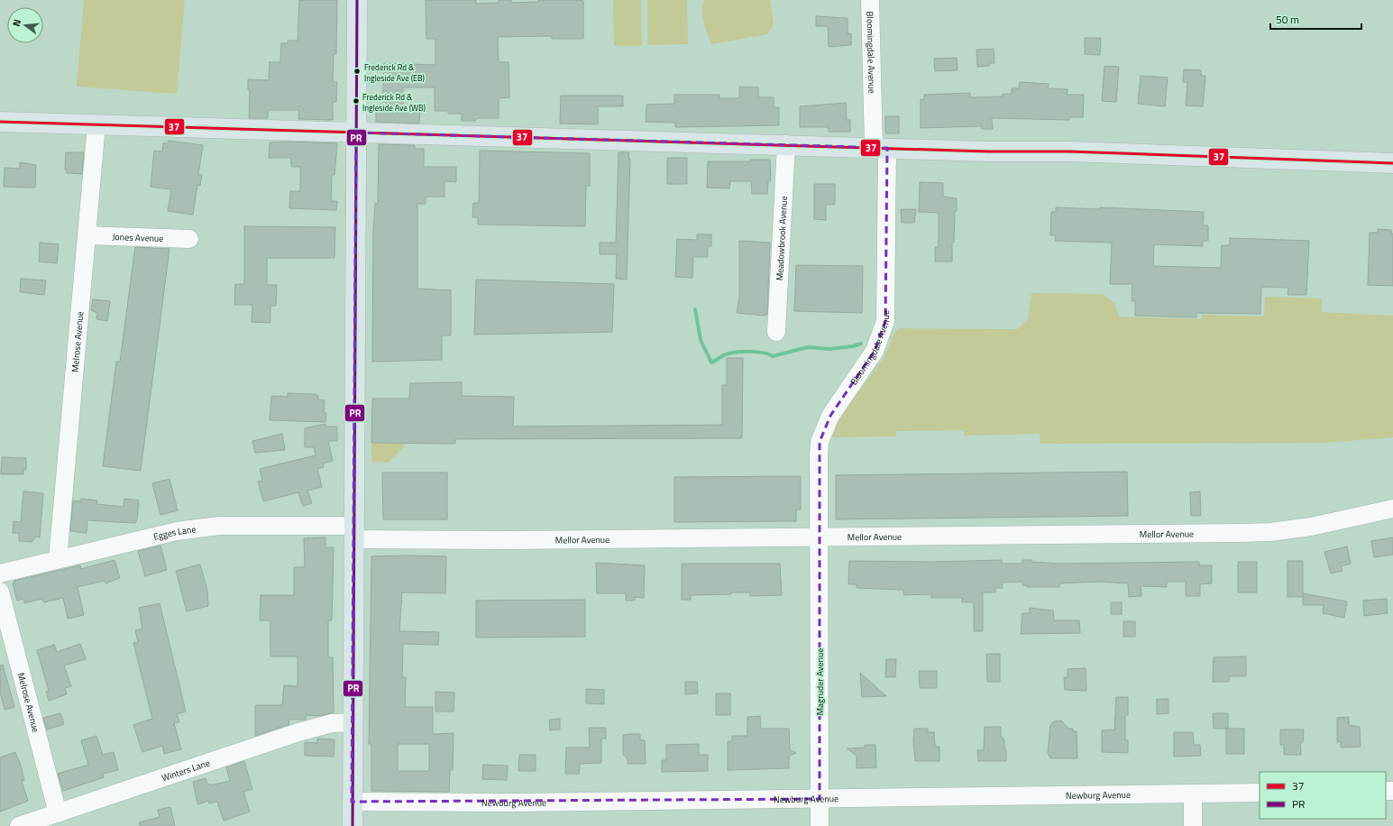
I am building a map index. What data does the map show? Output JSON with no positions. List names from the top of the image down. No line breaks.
{"streets":{"street":["Bloomingdale Avenue","Jones Avenue","Meadowbrook Avenue","Melrose Avenue","Egges Lane","Mellor Avenue","Magruder Avenue","Winters Lane","Newburg Avenue"]},"crossings":[["Bloomingdale Avenue","Mellor Avenue"],["Bloomingdale Avenue","Magruder Avenue"],["Jones Avenue","Melrose Avenue"],["Melrose Avenue","Egges Lane"],["Melrose Avenue","Winters Lane"],["Egges Lane","Mellor Avenue"],["Mellor Avenue","Magruder Avenue"],["Magruder Avenue","Newburg Avenue"]],"places":["Frederick Rd & Ingleside Ave (EB)","Frederick Rd & Ingleside Ave (WB)"],"lines":["transit line PR","transit line 37"],"legend":["37","PR"],"scale_bar":"50 m","north":"left"}
